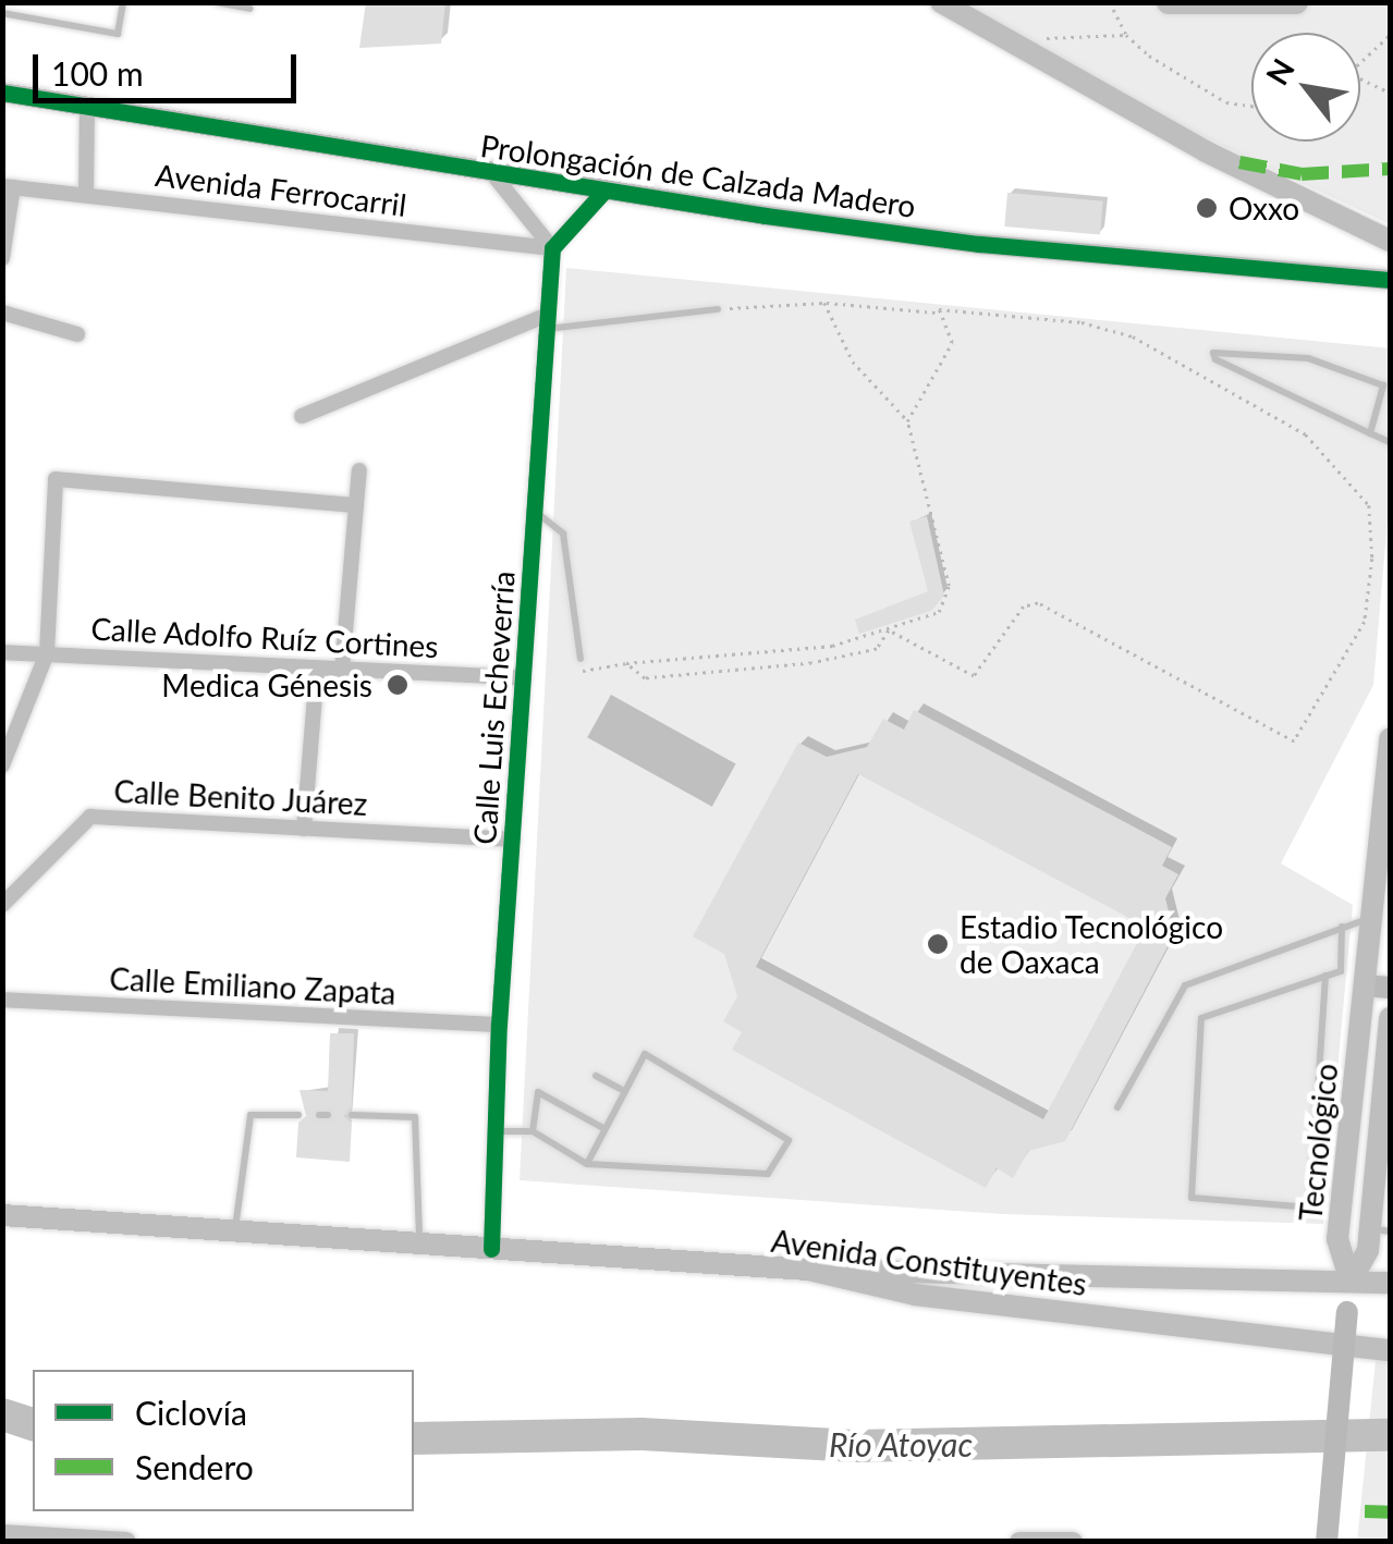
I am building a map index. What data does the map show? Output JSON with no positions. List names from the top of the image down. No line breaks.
{"streets":{"main road":["Tecnológico","Avenida Constituyentes"],"street":["Prolongación de Calzada Madero","Avenida Ferrocarril","Calle Adolfo Ruíz Cortines","Calle Luis Echeverría","Calle Benito Juárez","Calle Emiliano Zapata"]},"crossings":[["Avenida Ferrocarril","Calle Luis Echeverría"],["Calle Adolfo Ruíz Cortines","Calle Luis Echeverría"],["Calle Luis Echeverría","Calle Benito Juárez"],["Calle Luis Echeverría","Calle Emiliano Zapata"],["Calle Luis Echeverría","Avenida Constituyentes"]],"water":["Río Atoyac"],"places":["Oxxo","Medica Génesis","Estadio Tecnológico de Oaxaca"],"legend":["Ciclovía","Sendero"],"scale_bar":"100 m","north":"top left"}
